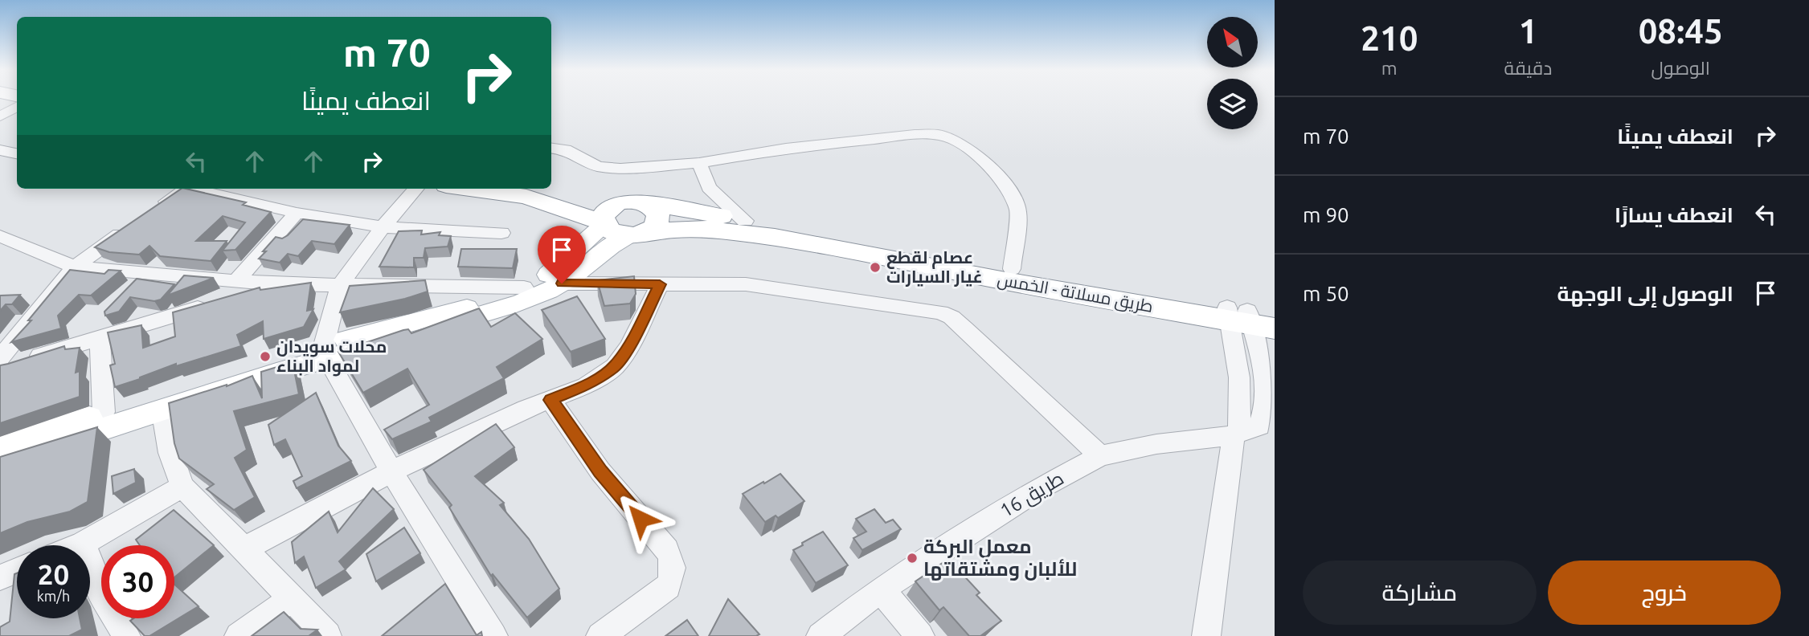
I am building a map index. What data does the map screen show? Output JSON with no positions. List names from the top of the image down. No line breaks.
{"streets":{"highway":["طريق مسلاتة - الخمس"],"street":["طريق 16"]},"places":["عصام لقطع غيار السيارات","محلات سويدان لمواد البناء","معمل البركة للألبان ومشتقاتها"],"north":"top left","page":{"eta":["08:45","الوصول","1","دقيقة","210","m"],"turn":["70 m","انعطف يمينًا"],"list":[{"name":"انعطف يمينًا","value":"70 m"},{"name":"انعطف يسارًا","value":"90 m"},{"name":"الوصول إلى الوجهة","value":"50 m"}],"speed":"20 km/h","limit":"30","buttons":["خروج","مشاركة"]}}
